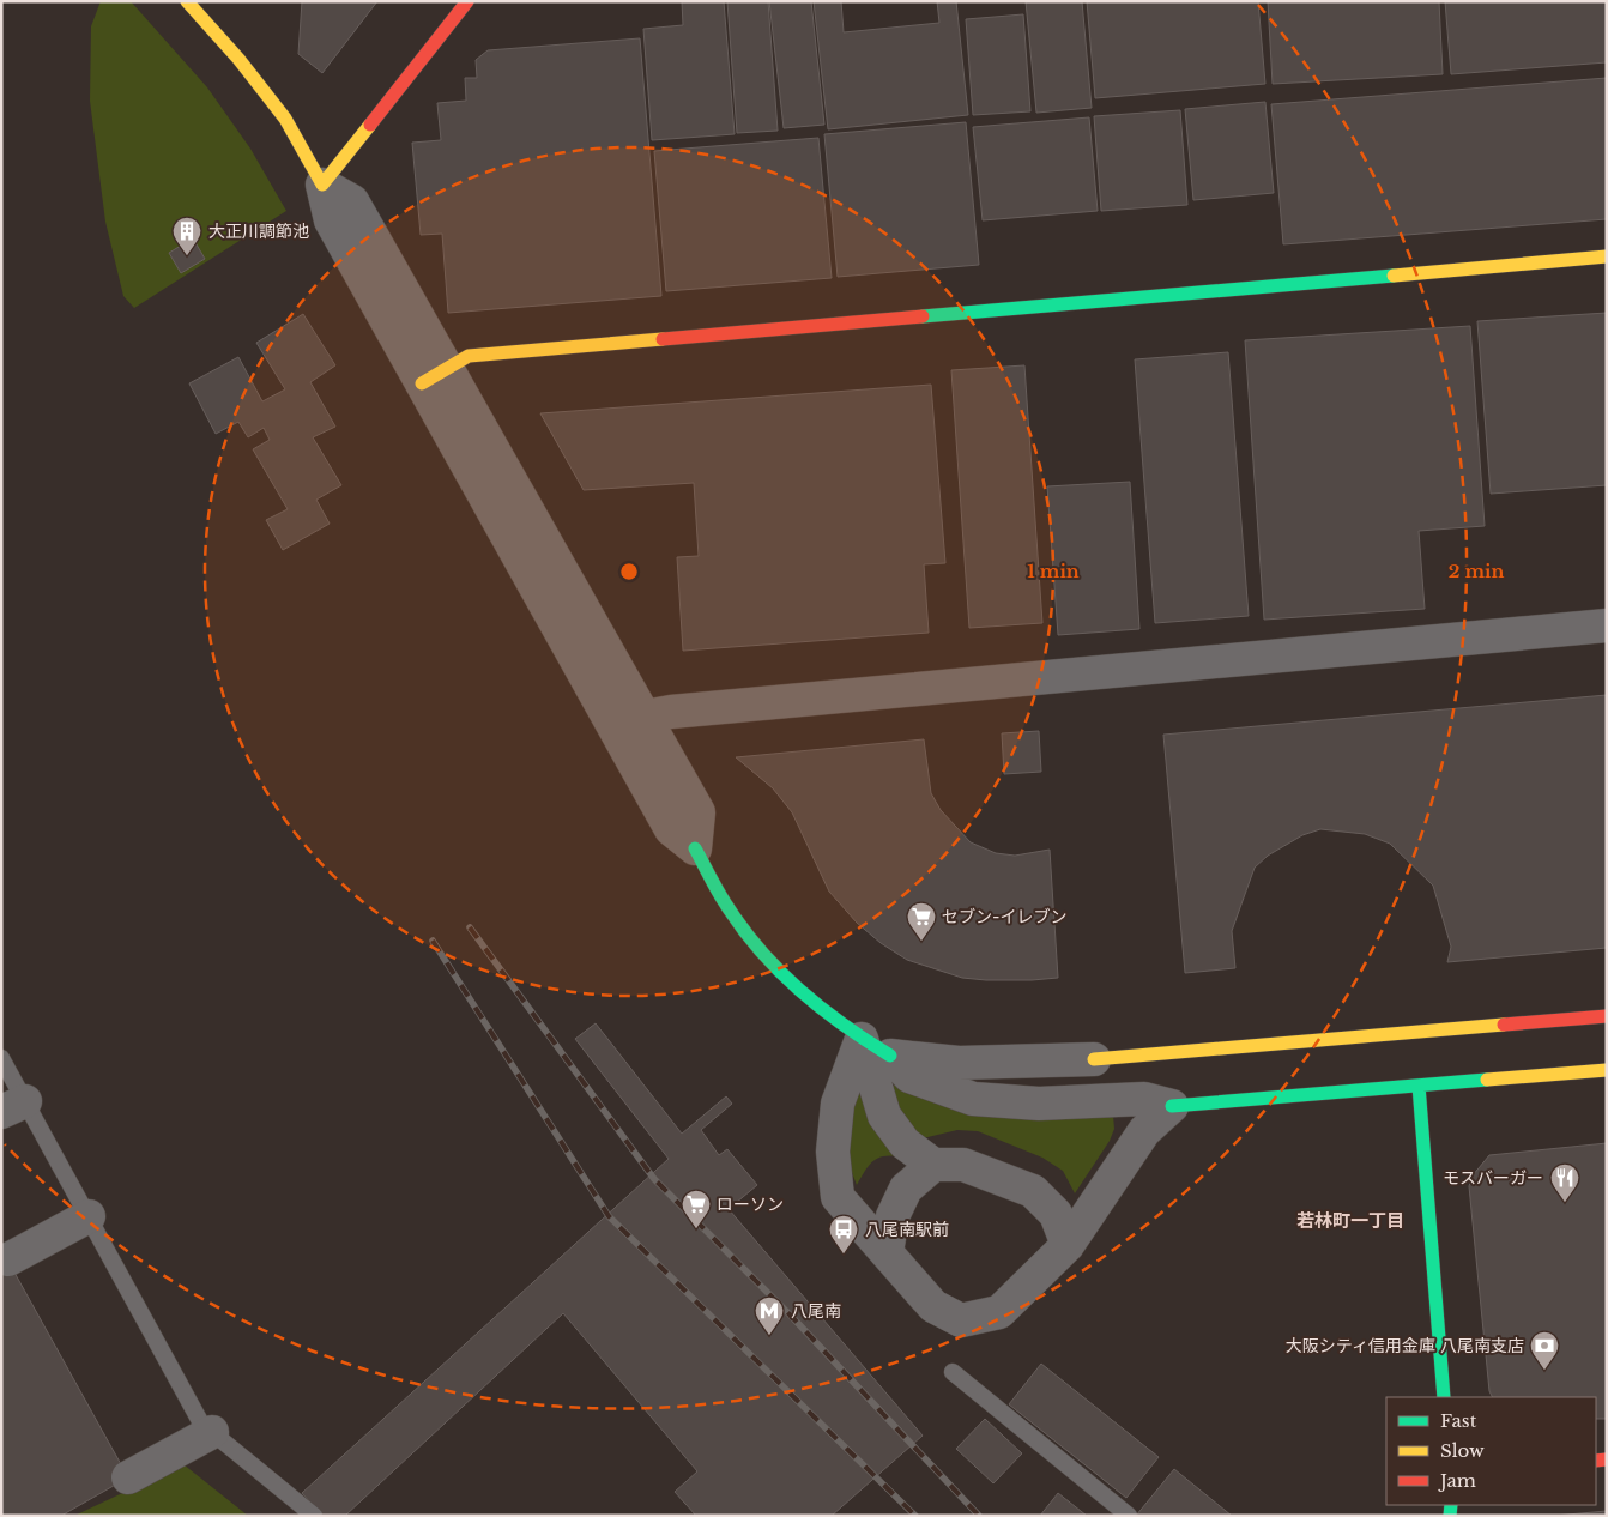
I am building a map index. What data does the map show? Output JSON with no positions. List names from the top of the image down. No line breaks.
{"districts":["若林町一丁目"],"places":{"building":["大正川調節池"],"supermarket":["セブン-イレブン","ローソン"],"restaurant":["モスバーガー"],"bus stop":["八尾南駅前"],"metro station":["八尾南"],"bank":["大阪シティ信用金庫 八尾南支店"]},"legend":["Fast","Slow","Jam"],"rings":["1 min","2 min"]}
